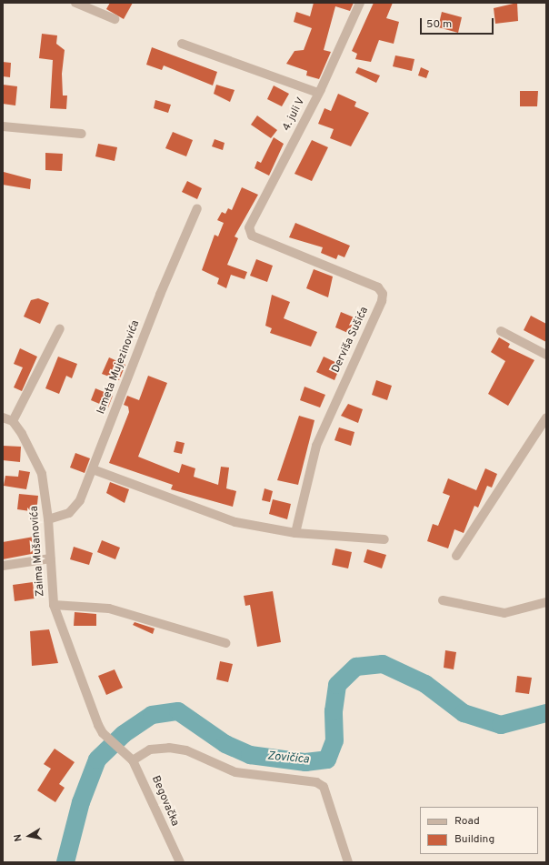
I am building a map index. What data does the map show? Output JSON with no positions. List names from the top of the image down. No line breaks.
{"streets":{"street":["4. juli V","Derviša Sušića","Ismeta Mujezinovića","Zaima Mušanovića","Begovačka"]},"crossings":[["4. juli V","Derviša Sušića"],["Ismeta Mujezinovića","Zaima Mušanovića"],["Zaima Mušanovića","Begovačka"]],"water":["Zovičica"],"legend":["Road","Building"],"scale_bar":"50 m","north":"left"}
